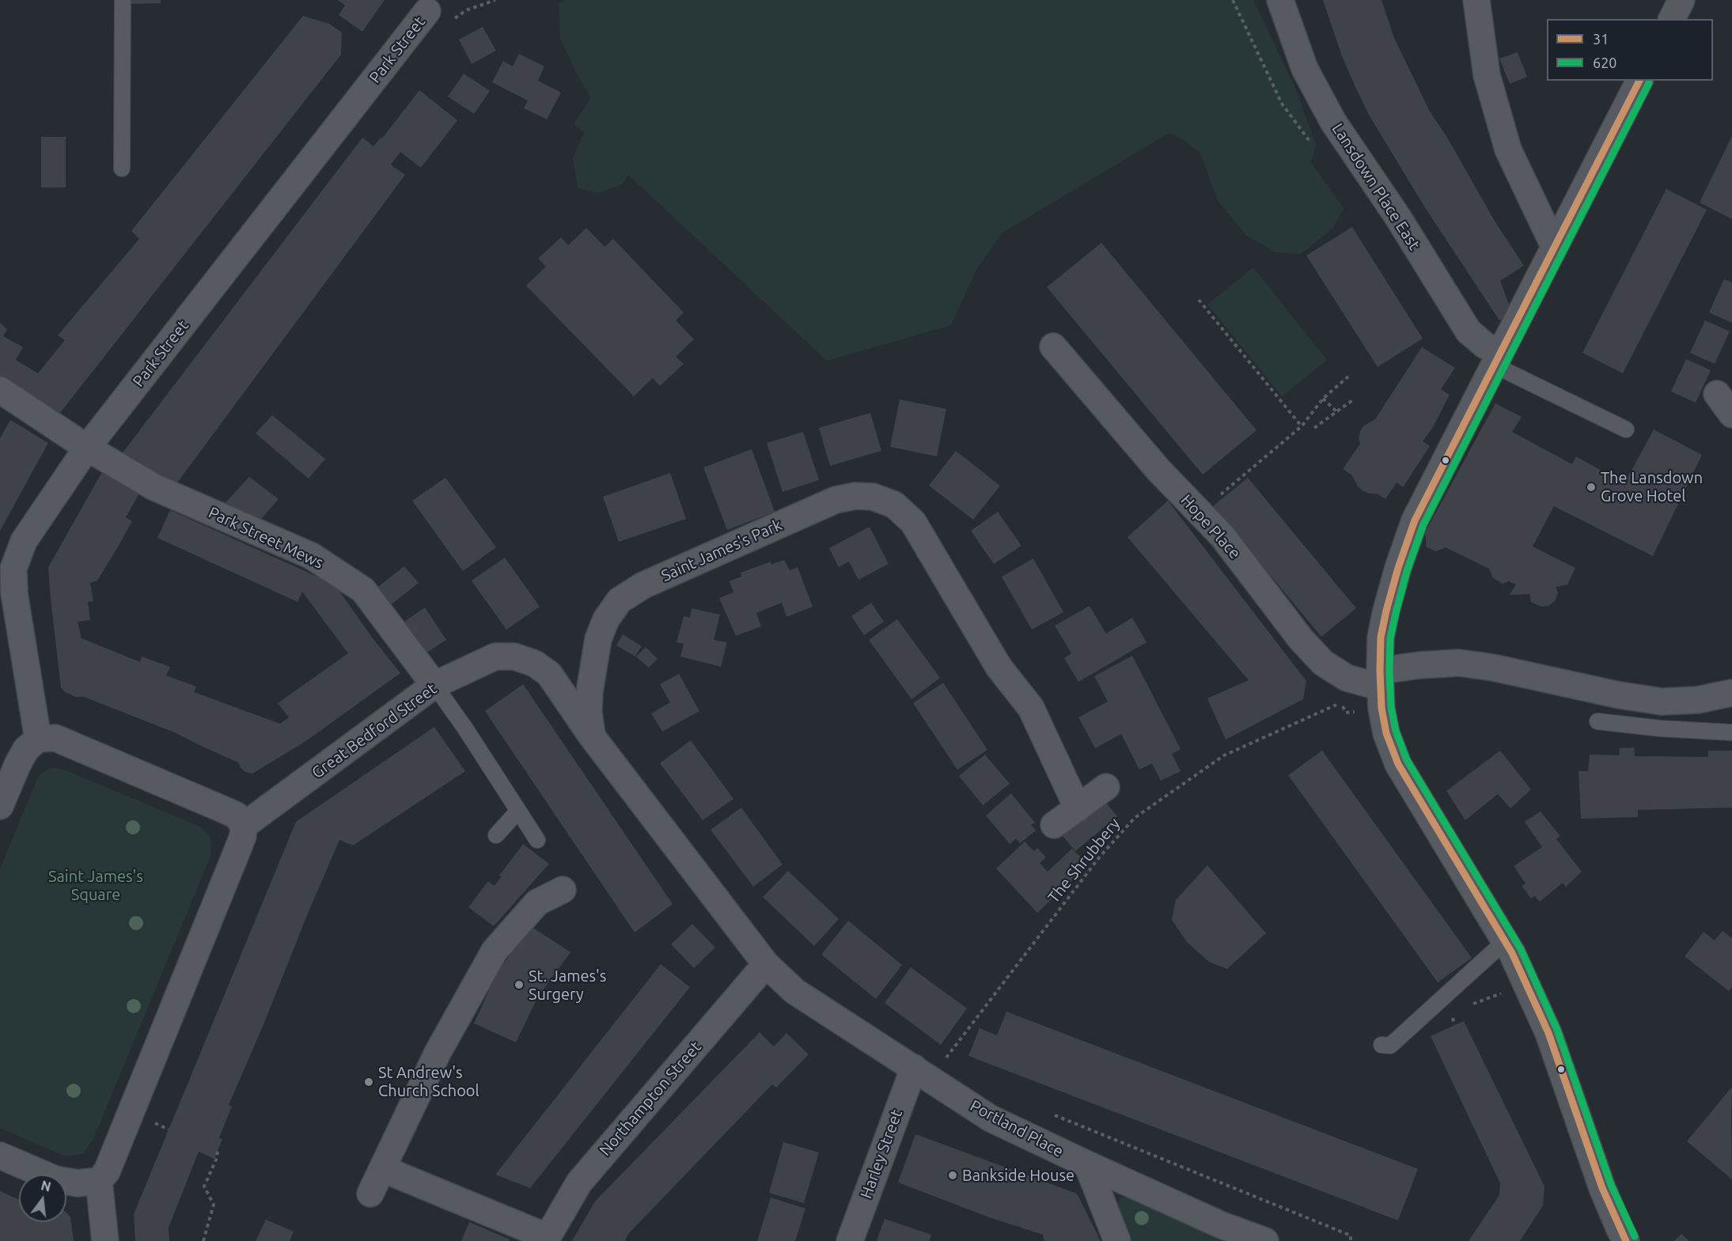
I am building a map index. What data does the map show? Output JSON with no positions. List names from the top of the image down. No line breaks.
{"streets":{"street":["Park Street","Lansdown Place East","Hope Place","Park Street Mews","Saint James's Park","Great Bedford Street","Northampton Street","Portland Place","Harley Street"],"path":["The Shrubbery"]},"crossings":[["Park Street","Park Street Mews"],["Park Street Mews","Great Bedford Street"],["Saint James's Park","Great Bedford Street"],["Northampton Street","Portland Place"],["Portland Place","Harley Street"]],"parks":["Saint James's Square"],"places":["The Lansdown Grove Hotel","St. James's Surgery","St Andrew's Church School","Bankside House"],"lines":["transit line 31","transit line 620"],"legend":["31","620"],"north":"top"}
